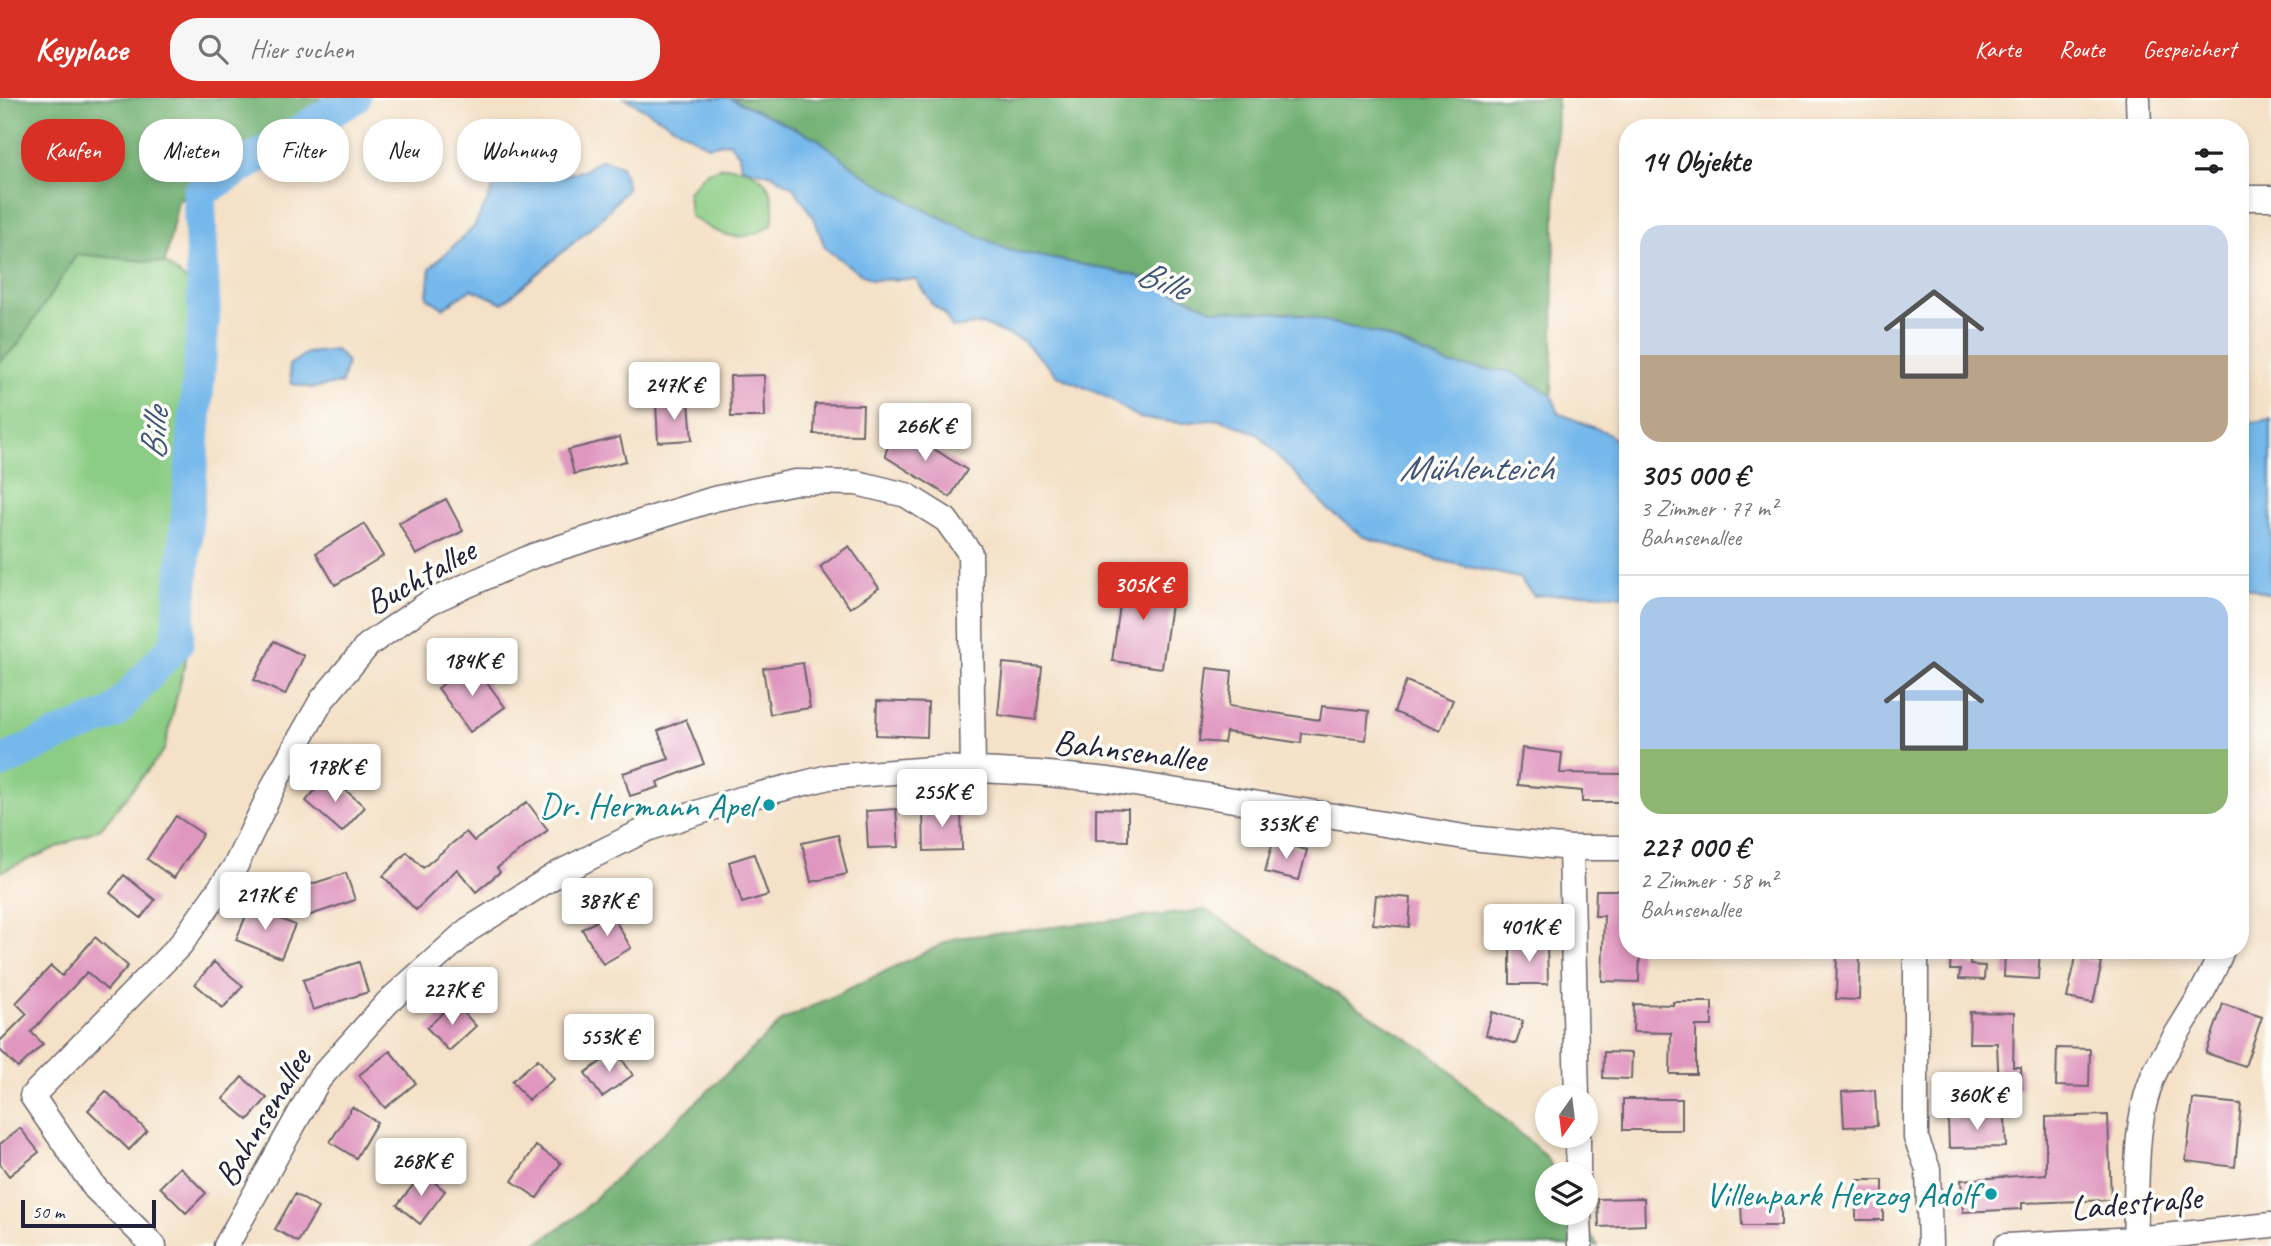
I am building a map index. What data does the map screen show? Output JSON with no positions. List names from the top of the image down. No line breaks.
{"streets":{"street":["Buchtallee","Bahnsenallee","Ladestraße"]},"crossings":[["Buchtallee","Bahnsenallee"]],"water":["Bille","Mühlenteich"],"places":["Dr. Hermann Apel","Villenpark Herzog Adolf"],"scale_bar":"50 m","north":"bottom","page":{"header":"Keyplace","search":"Hier suchen","nav":["Karte","Route","Gespeichert"],"chip":["Kaufen","Mieten","Filter","Neu","Wohnung"],"heading":"14 Objekte","list":[{"name":"305 000 €","note":"3 Zimmer · 77 m² · Bahnsenallee"},{"name":"227 000 €","note":"2 Zimmer · 58 m² · Bahnsenallee"}],"price":["247K €","266K €","305K €","184K €","178K €","255K €","353K €","217K €","387K €","401K €","227K €","553K €","360K €","268K €"],"scale":"50 m"}}
